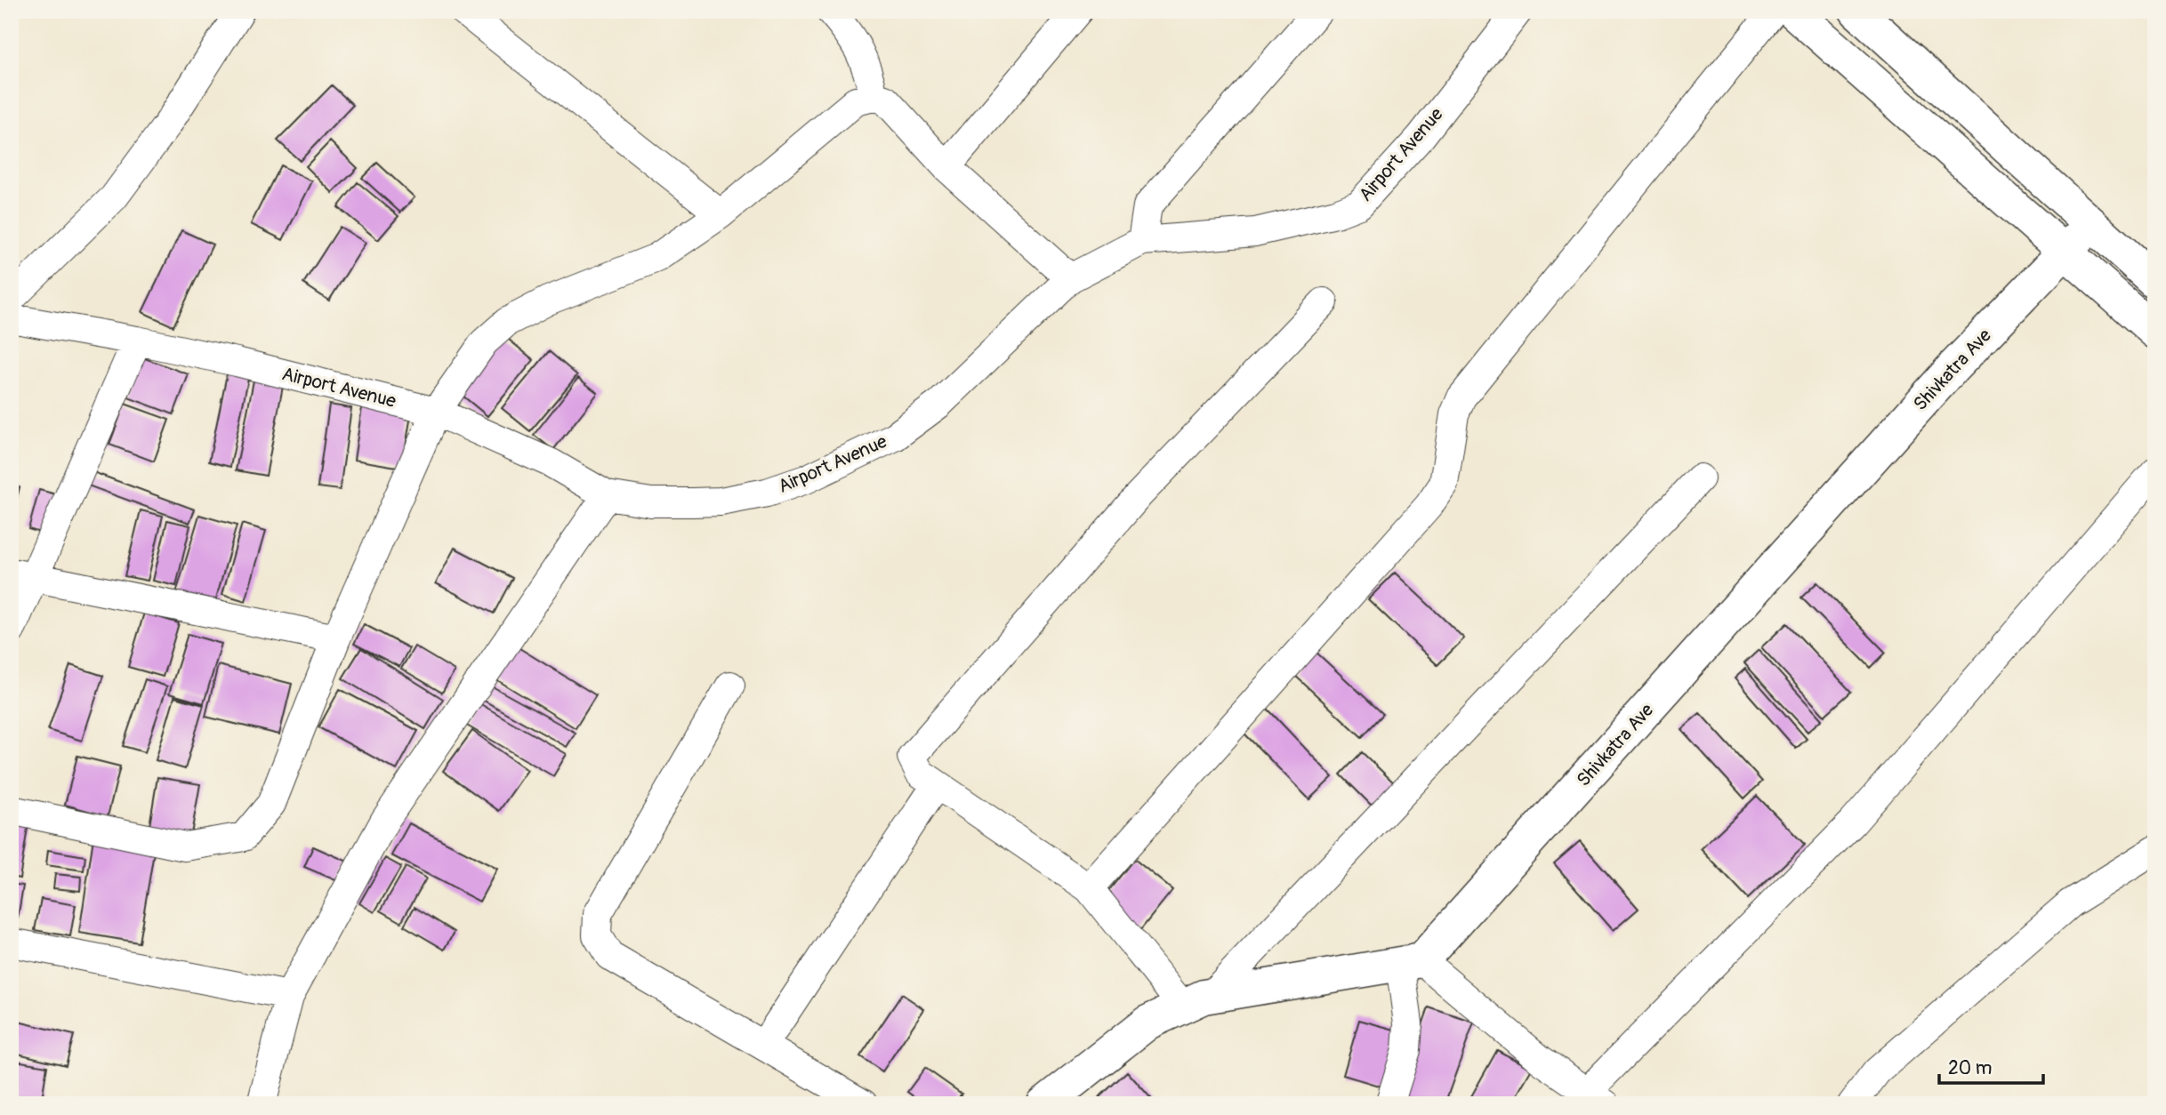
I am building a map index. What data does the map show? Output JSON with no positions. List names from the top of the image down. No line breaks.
{"streets":{"street":["Airport Avenue","Shivkatra Ave"]},"scale_bar":"20 m"}
